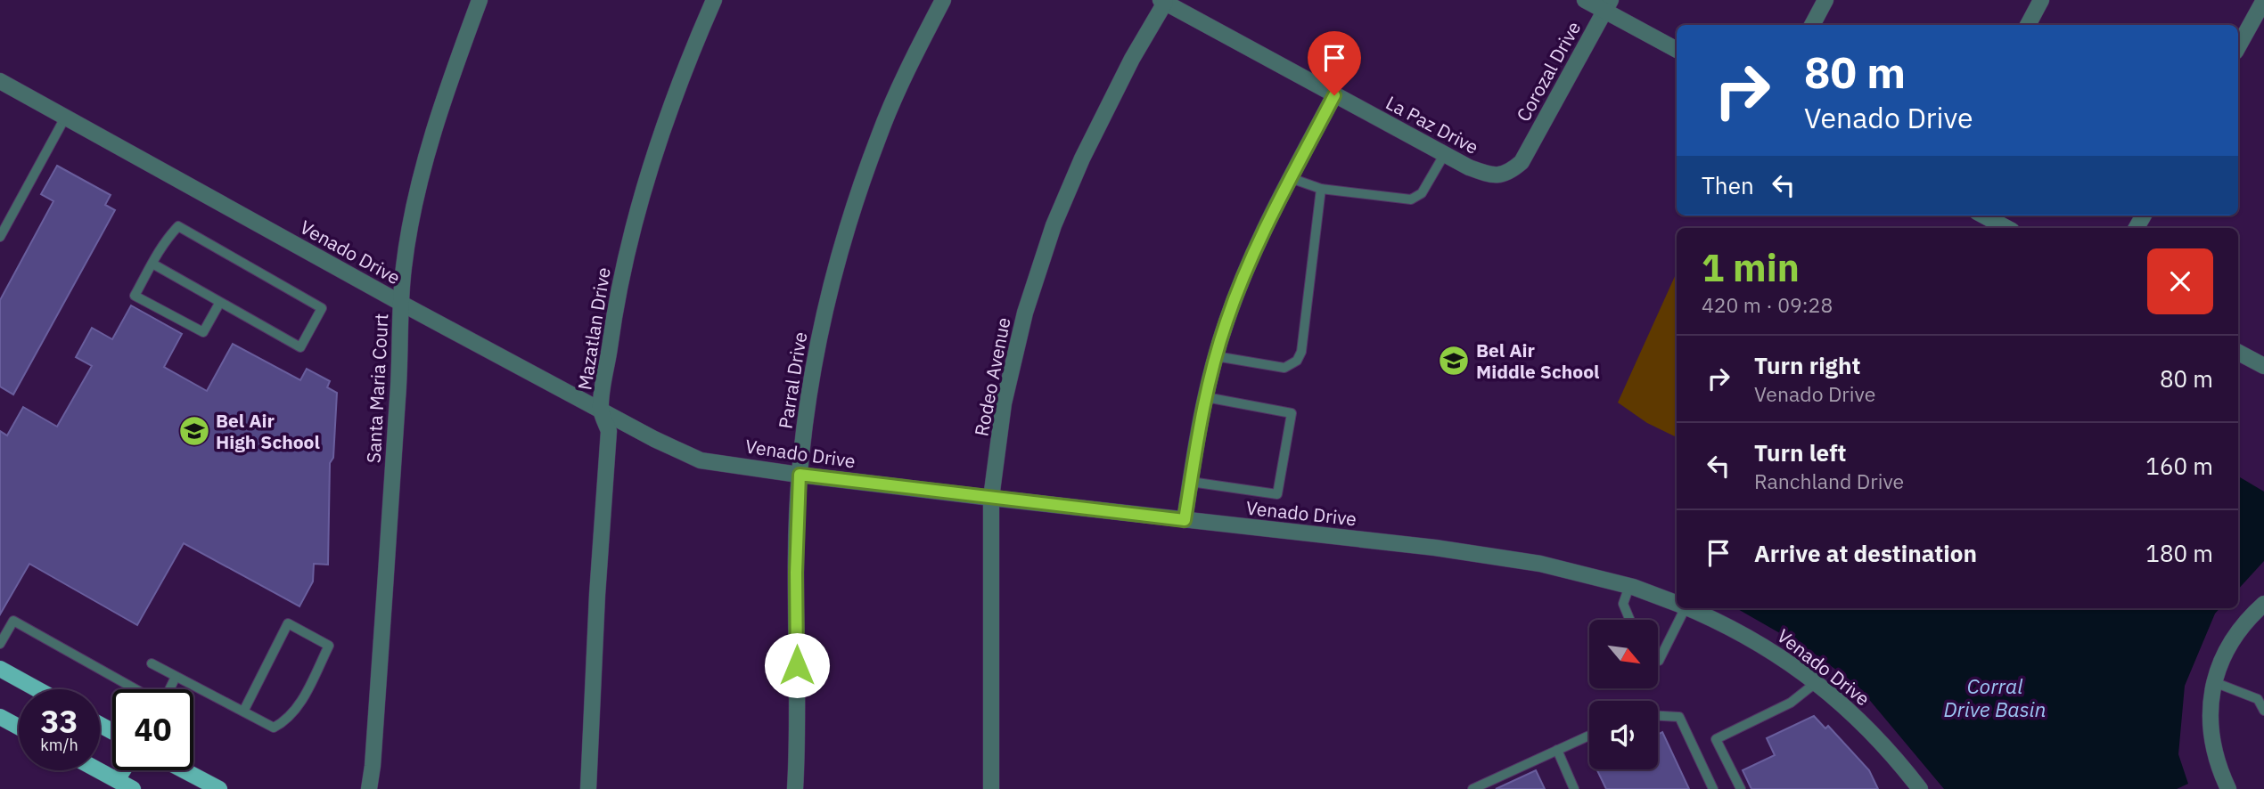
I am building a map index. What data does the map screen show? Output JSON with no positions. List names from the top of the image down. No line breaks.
{"streets":{"street":["Corozal Drive","La Paz Drive","Venado Drive","Mazatlan Drive","Rodeo Avenue","Parral Drive","Santa Maria Court"]},"crossings":[["Corozal Drive","La Paz Drive"],["La Paz Drive","Rodeo Avenue"],["Venado Drive","Mazatlan Drive"],["Venado Drive","Rodeo Avenue"],["Venado Drive","Parral Drive"],["Venado Drive","Santa Maria Court"]],"water":["Corral Drive Basin"],"places":{"school or university":["Bel Air Middle School","Bel Air High School"]},"north":"bottom right","page":{"turn":["80 m","Venado Drive"],"then":"Then","heading":["1 min","420 m · 09:28"],"list":[{"name":"Turn right","note":"Venado Drive","value":"80 m"},{"name":"Turn left","note":"Ranchland Drive","value":"160 m"},{"name":"Arrive at destination","value":"180 m"}],"speed":"33 km/h","limit":"40"}}
